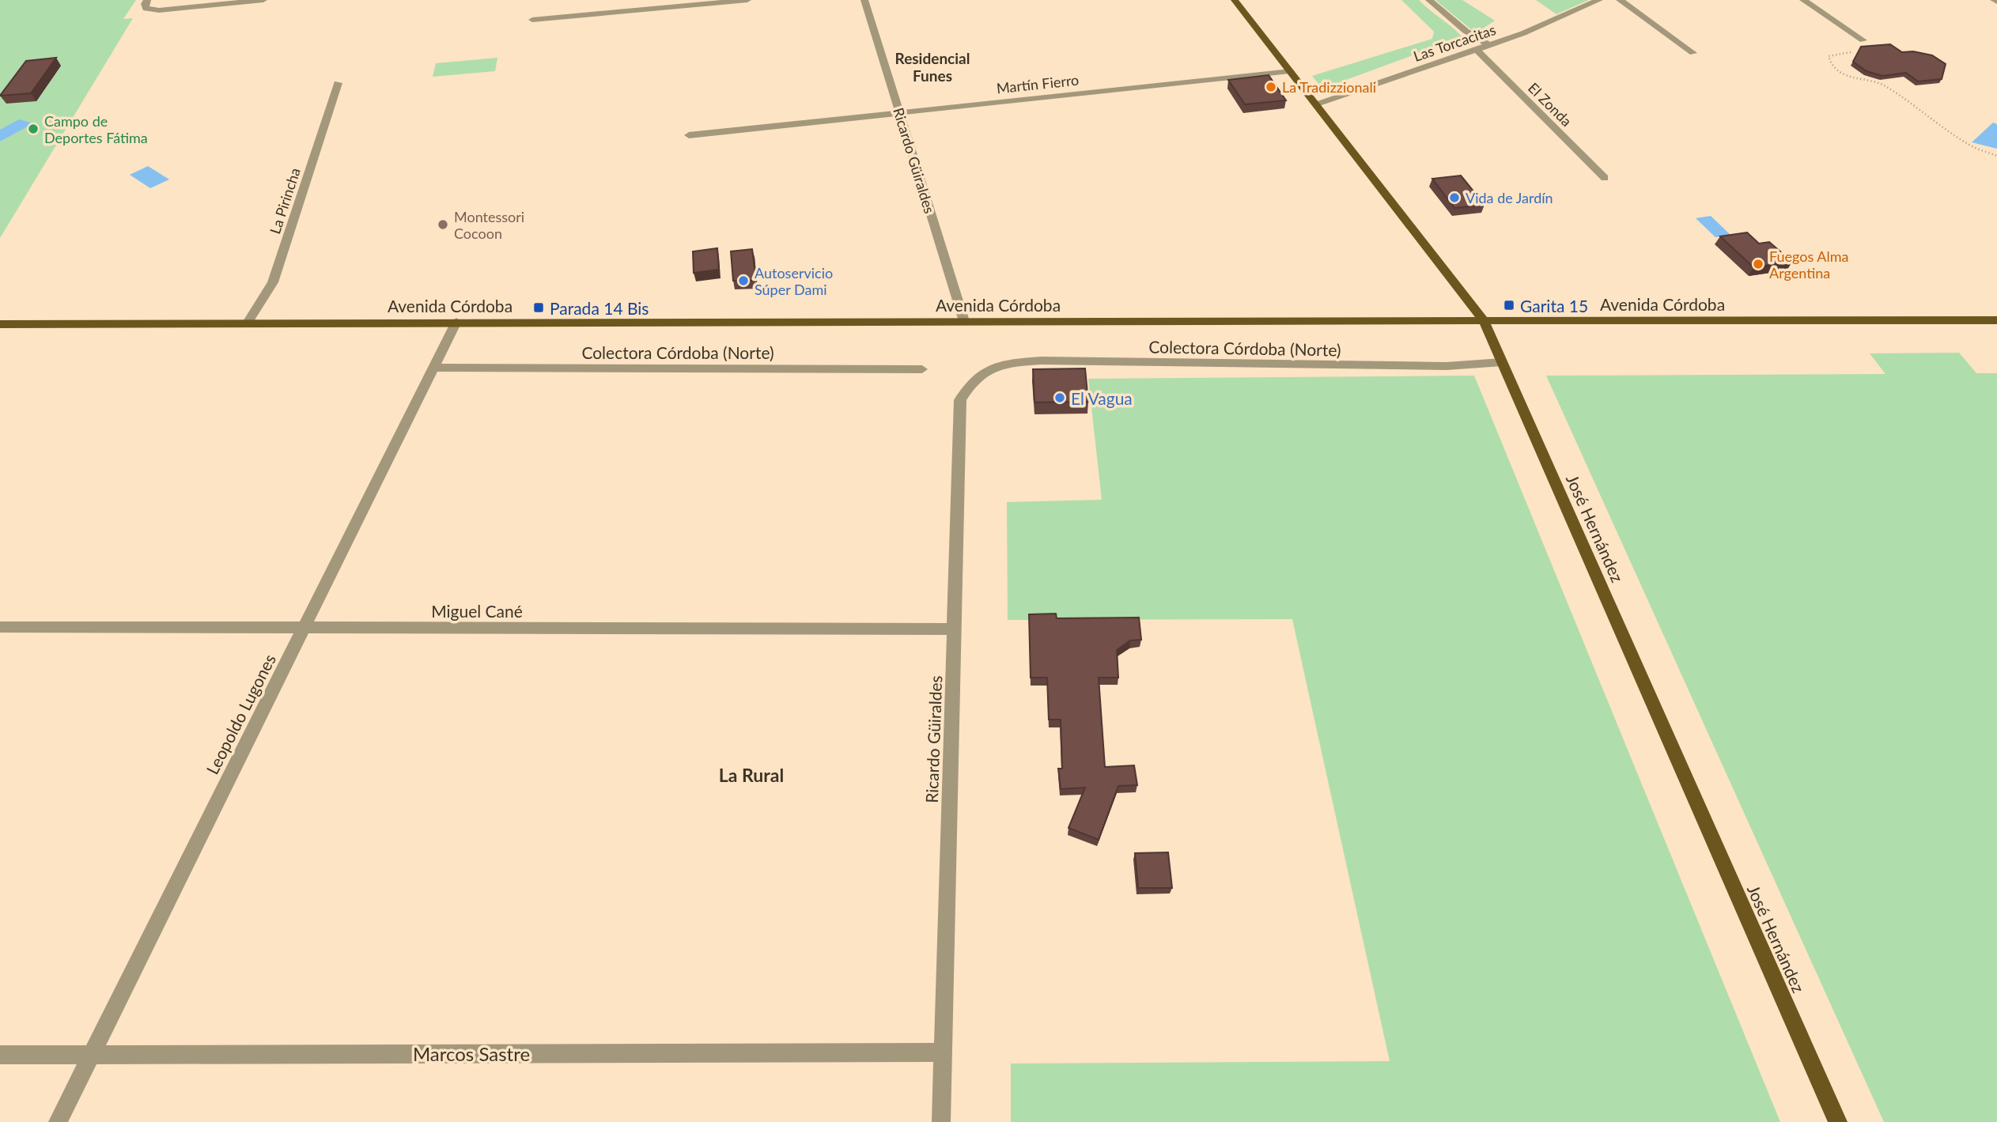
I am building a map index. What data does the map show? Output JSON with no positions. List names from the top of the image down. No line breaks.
{"streets":{"main road":["Avenida Córdoba","José Hernández"],"street":["Las Torcacitas","Martín Fierro","El Zonda","Ricardo Güiraldes","La Pirincha","Colectora Córdoba (Norte)","Miguel Cané","Leopoldo Lugones","Marcos Sastre"]},"crossings":[["Las Torcacitas","El Zonda"],["Las Torcacitas","José Hernández"],["Martín Fierro","Ricardo Güiraldes"],["Martín Fierro","José Hernández"],["Ricardo Güiraldes","Avenida Córdoba"],["Ricardo Güiraldes","Colectora Córdoba (Norte)"],["Ricardo Güiraldes","Miguel Cané"],["Ricardo Güiraldes","Marcos Sastre"],["La Pirincha","Avenida Córdoba"],["Avenida Córdoba","José Hernández"],["Avenida Córdoba","Leopoldo Lugones"],["Colectora Córdoba (Norte)","José Hernández"],["Colectora Córdoba (Norte)","Leopoldo Lugones"],["Miguel Cané","Leopoldo Lugones"],["Leopoldo Lugones","Marcos Sastre"]],"districts":["Residencial Funes","La Rural"],"places":{"other":["La Tradizzionali","Campo de Deportes Fátima","Vida de Jardín","Montessori Cocoon","Fuegos Alma Argentina","Autoservicio Súper Dami","El Vagua"],"transit":["Garita 15","Parada 14 Bis"]}}
